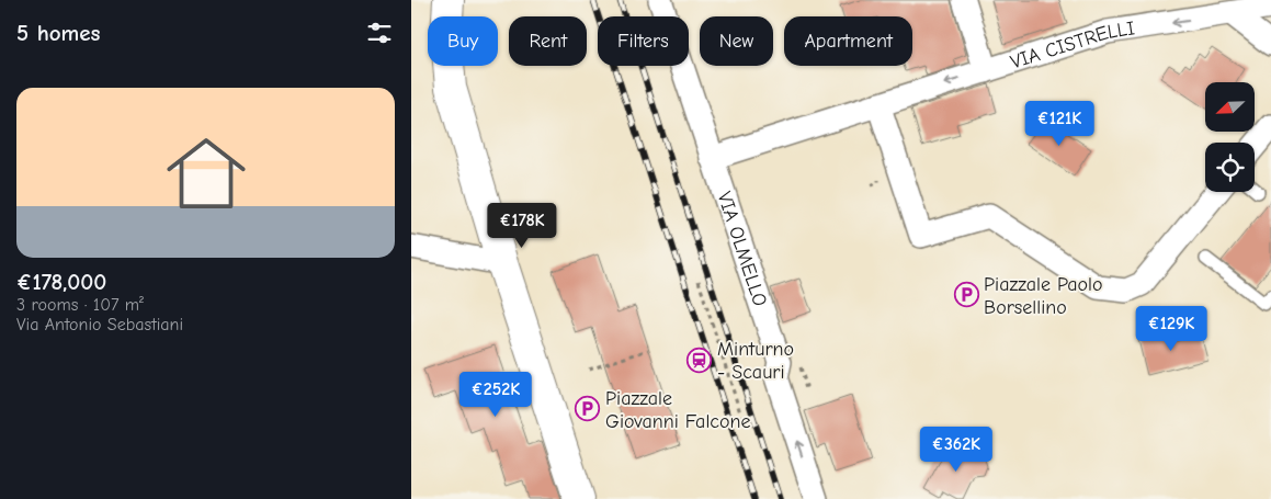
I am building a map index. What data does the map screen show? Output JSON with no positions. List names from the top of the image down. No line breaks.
{"streets":{"street":["VIA CISTRELLI","VIA OLMELLO"]},"one_way":["VIA CISTRELLI","VIA OLMELLO"],"places":{"parking":["Piazzale Paolo Borsellino","Piazzale Giovanni Falcone"],"station":["Minturno - Scauri"]},"north":"bottom left","page":{"heading":"5 homes","chip":["Buy","Rent","Filters","New","Apartment"],"list":[{"name":"€178,000","note":"3 rooms · 107 m² · Via Antonio Sebastiani"}],"price":["€121K","€178K","€129K","€252K","€362K"]}}
